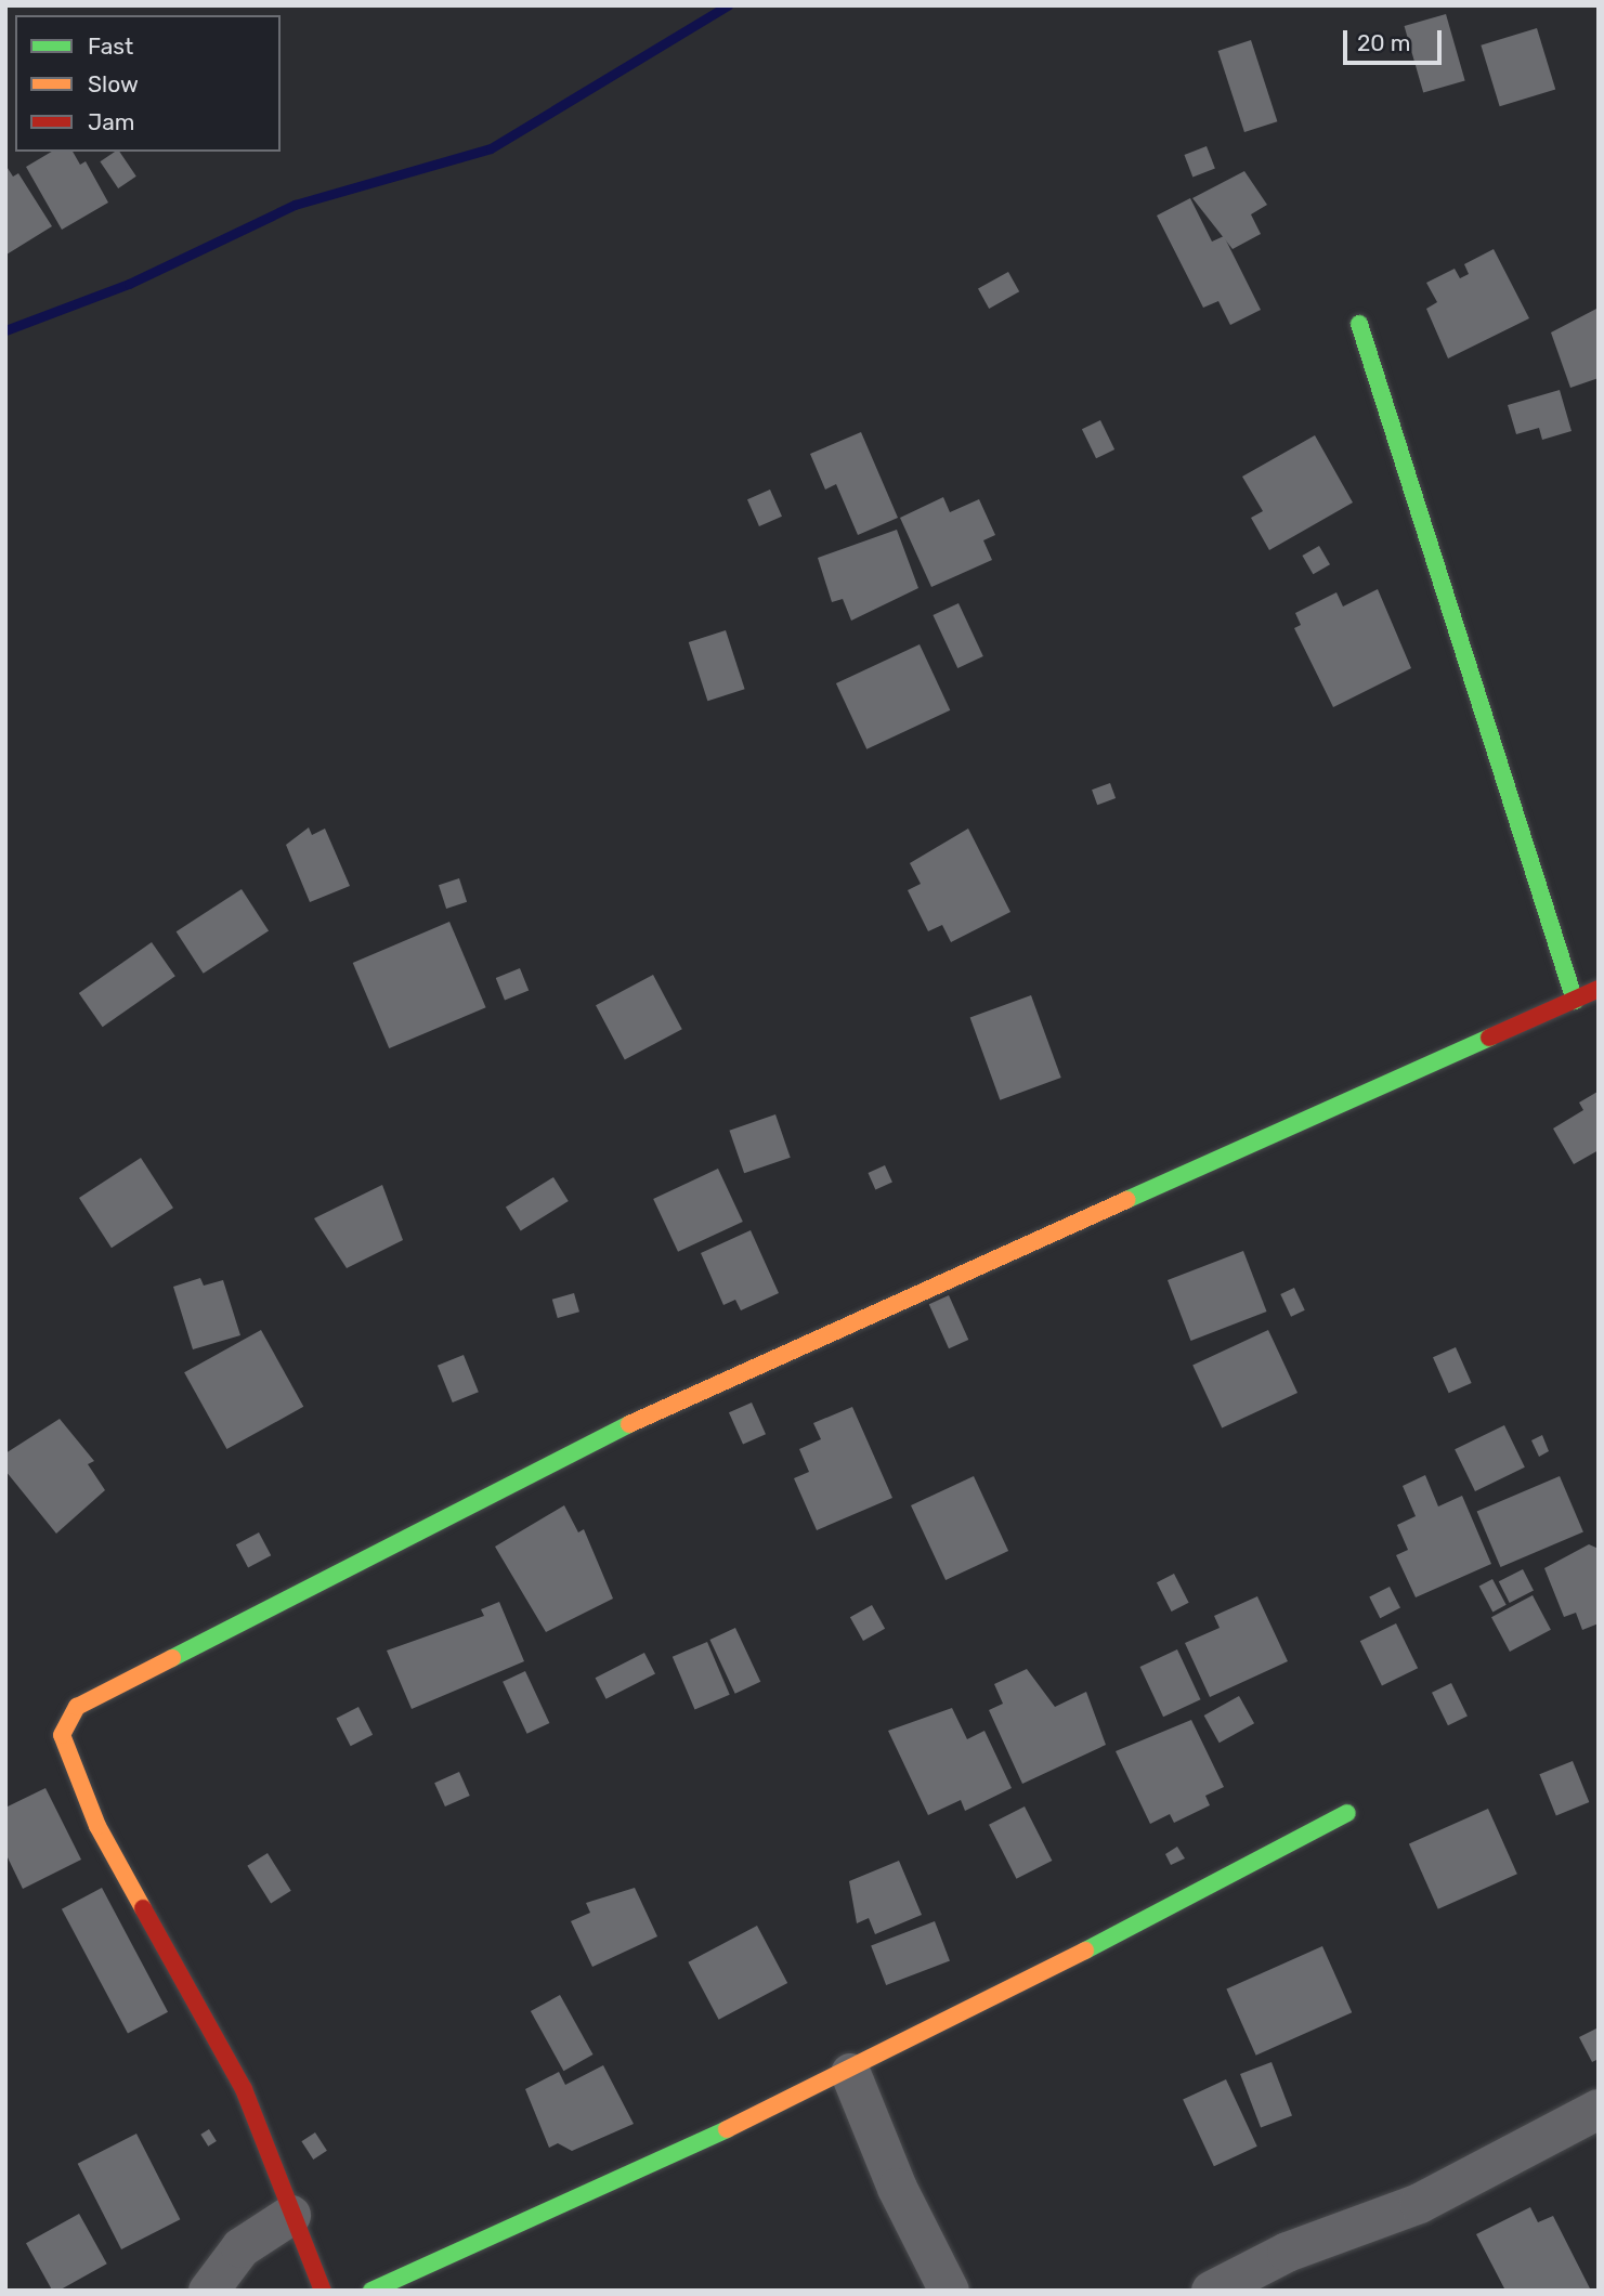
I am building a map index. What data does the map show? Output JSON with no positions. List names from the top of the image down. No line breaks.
{"legend":["Fast","Slow","Jam"],"scale_bar":"20 m"}
